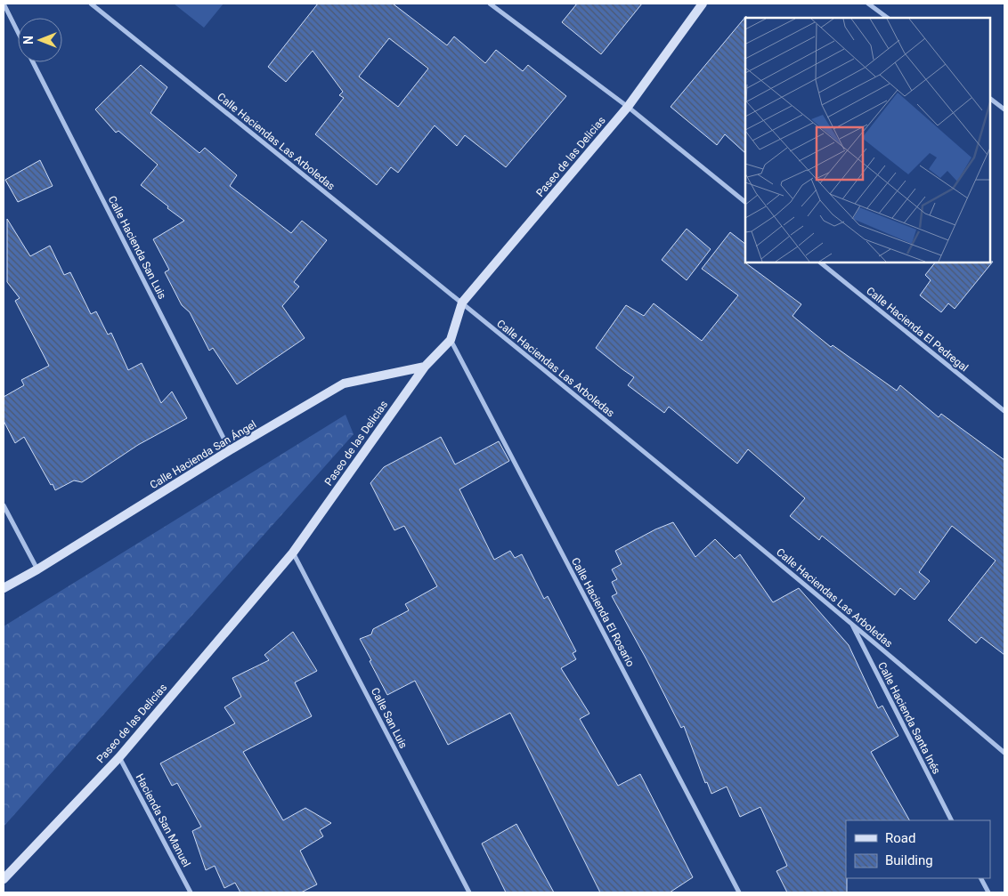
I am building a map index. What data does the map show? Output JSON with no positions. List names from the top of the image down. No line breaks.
{"streets":{"street":["Calle Haciendas Las Arboledas","Paseo de las Delicias","Calle Hacienda San Luis","Calle Hacienda El Pedregal","Calle Hacienda San Ángel","Calle Hacienda El Rosario","Calle San Luis","Calle Hacienda Santa Inés","Hacienda San Manuel"]},"crossings":[["Calle Haciendas Las Arboledas","Paseo de las Delicias"],["Calle Haciendas Las Arboledas","Calle Hacienda Santa Inés"],["Paseo de las Delicias","Calle Hacienda San Ángel"],["Paseo de las Delicias","Calle Hacienda El Rosario"],["Paseo de las Delicias","Calle San Luis"],["Paseo de las Delicias","Hacienda San Manuel"],["Calle Hacienda San Luis","Calle Hacienda San Ángel"]],"legend":["Road","Building"],"north":"left"}
